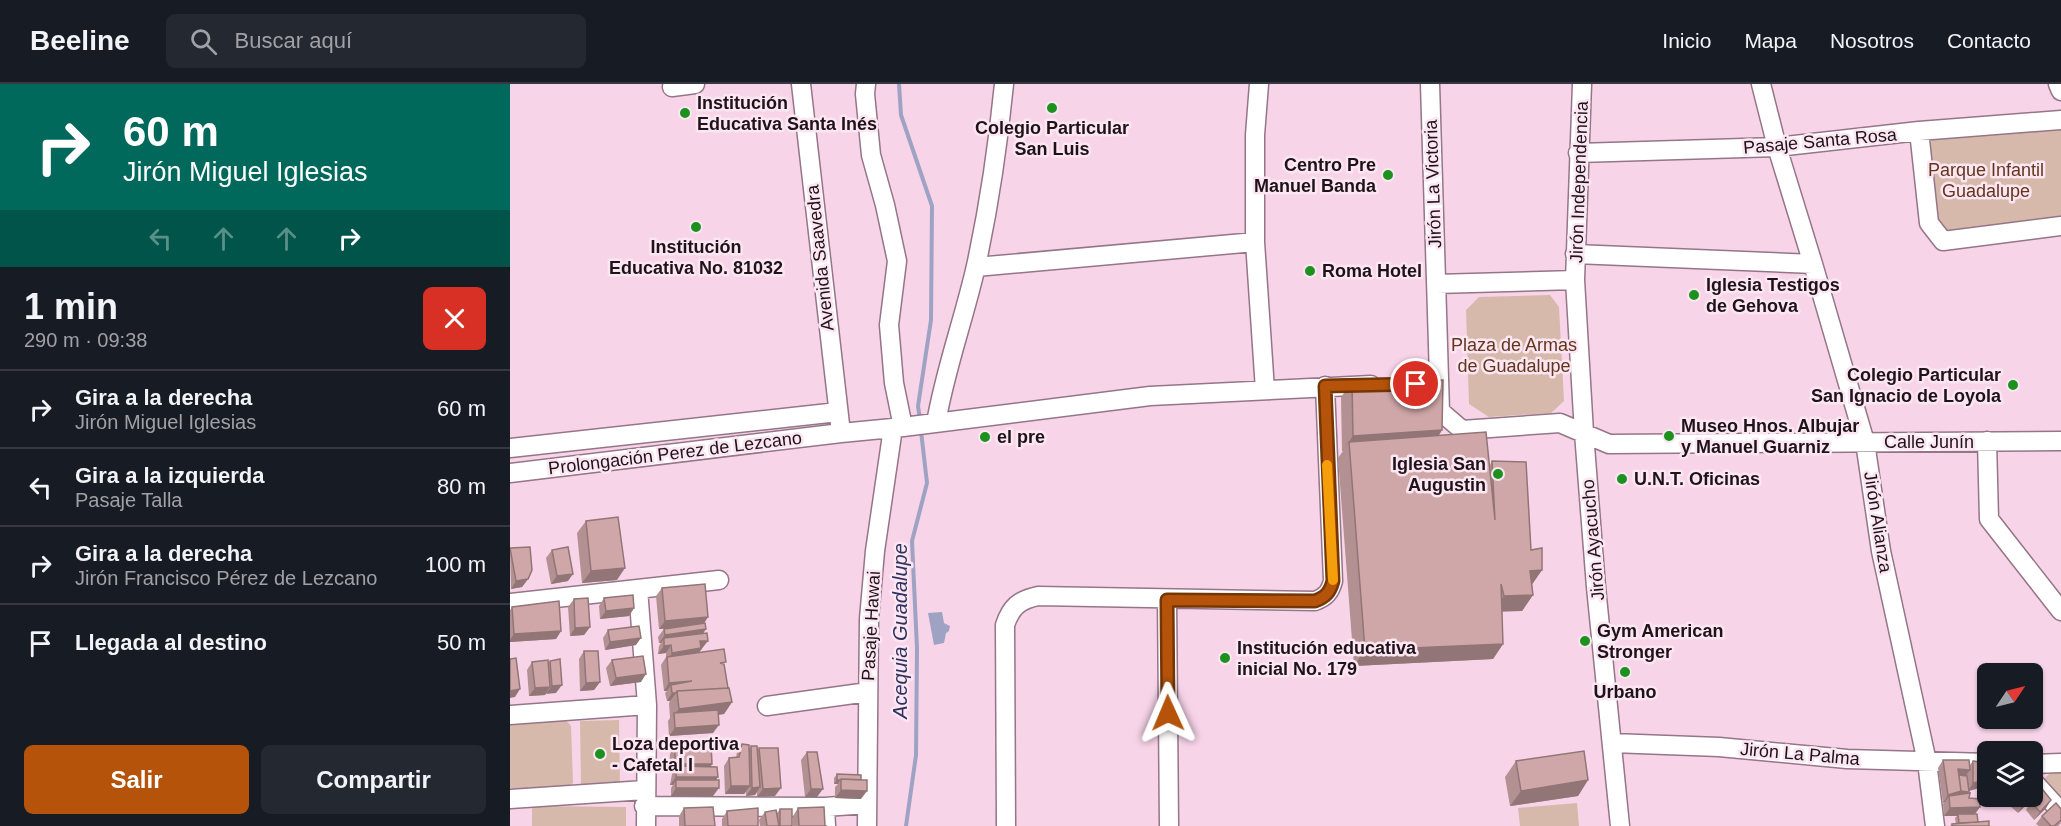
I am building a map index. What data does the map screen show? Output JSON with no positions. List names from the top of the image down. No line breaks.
{"streets":{"street":["Pasaje Santa Rosa","Jirón Independencia","Jirón La Victoria","Avenida Saavedra","Calle Junín","Prolongación Perez de Lezcano","Jirón Alianza","Jirón Ayacucho","Pasaje Hawai","Jirón La Palma"]},"crossings":[["Pasaje Santa Rosa","Jirón Independencia"],["Pasaje Santa Rosa","Jirón Alianza"],["Jirón Independencia","Calle Junín"],["Jirón Independencia","Jirón Ayacucho"],["Jirón La Victoria","Calle Junín"],["Avenida Saavedra","Prolongación Perez de Lezcano"],["Calle Junín","Jirón Alianza"],["Calle Junín","Jirón Ayacucho"],["Prolongación Perez de Lezcano","Pasaje Hawai"],["Jirón Alianza","Jirón La Palma"],["Jirón Ayacucho","Jirón La Palma"]],"water":["Acequia Guadalupe"],"parks":["Parque Infantil Guadalupe","Plaza de Armas de Guadalupe"],"places":["Colegio Particular San Luis","Institución Educativa Santa Inés","Centro Pre Manuel Banda","Institución Educativa No. 81032","Roma Hotel","Iglesia Testigos de Gehova","Colegio Particular San Ignacio de Loyola","Museo Hnos. Albujar y Manuel Guarniz","el pre","Iglesia San Augustin","U.N.T. Oficinas","Gym American Stronger","Institución educativa inicial No. 179","Urbano","Loza deportiva - Cafetal I"],"north":"top right","page":{"header":"Beeline","search":"Buscar aquí","nav":["Inicio","Mapa","Nosotros","Contacto"],"turn":["60 m","Jirón Miguel Iglesias"],"heading":["1 min","290 m · 09:38"],"list":[{"name":"Gira a la derecha","note":"Jirón Miguel Iglesias","value":"60 m"},{"name":"Gira a la izquierda","note":"Pasaje Talla","value":"80 m"},{"name":"Gira a la derecha","note":"Jirón Francisco Pérez de Lezcano","value":"100 m"},{"name":"Llegada al destino","value":"50 m"}],"buttons":["Salir","Compartir"]}}
